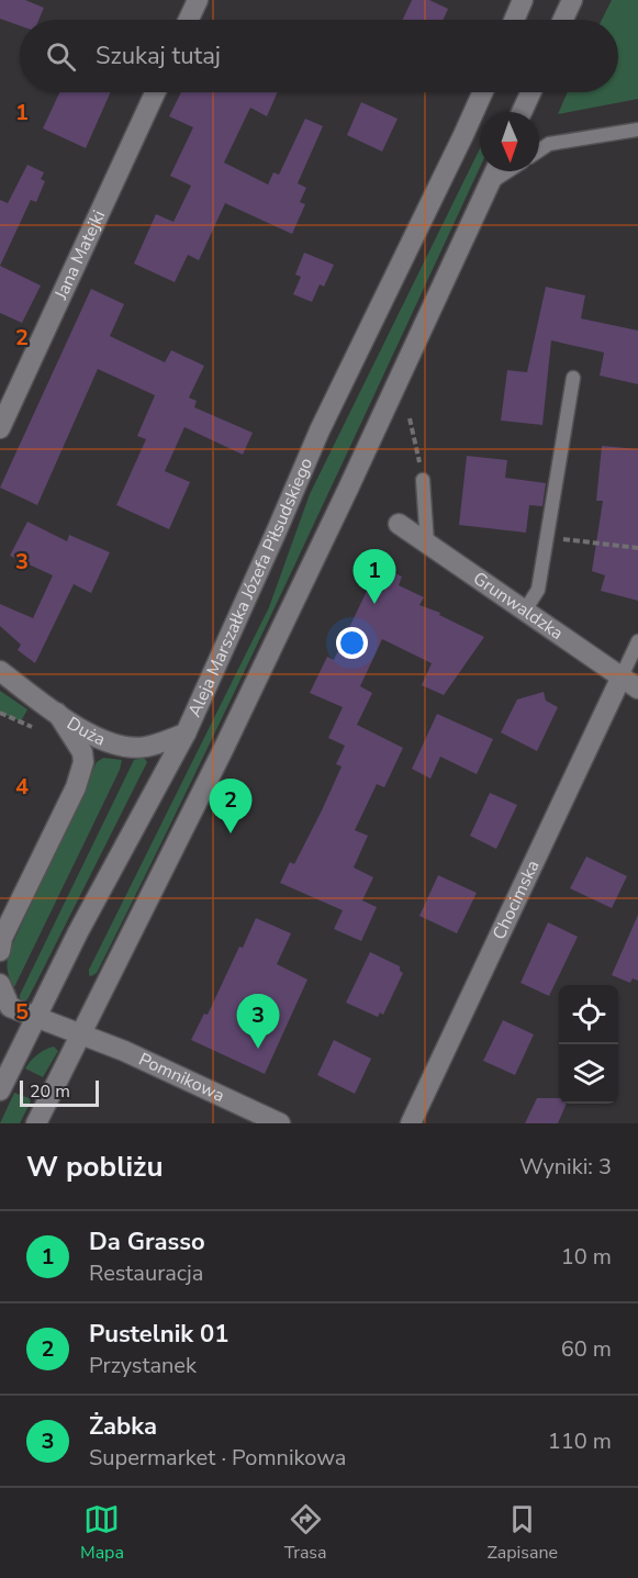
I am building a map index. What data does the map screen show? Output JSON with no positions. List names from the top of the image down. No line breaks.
{"streets":{"main road":["Jana Matejki","Aleja Marszałka Józefa Piłsudskiego","Grunwaldzka","Duża","Chocimska","Pomnikowa"]},"crossings":[["Aleja Marszałka Józefa Piłsudskiego","Duża"],["Aleja Marszałka Józefa Piłsudskiego","Pomnikowa"],["Grunwaldzka","Chocimska"]],"scale_bar":"20 m","north":"bottom","page":{"search":"Szukaj tutaj","pins":["1","2","3"],"scale":"20 m","heading":["W pobliżu","Wyniki: 3"],"list":[{"mark":"1","name":"Da Grasso","note":"Restauracja","value":"10 m"},{"mark":"2","name":"Pustelnik 01","note":"Przystanek","value":"60 m"},{"mark":"3","name":"Żabka","note":"Supermarket · Pomnikowa","value":"110 m"}],"nav":["Mapa","Trasa","Zapisane"]},"grid":{"rows":["1","2","3","4","5"]}}
